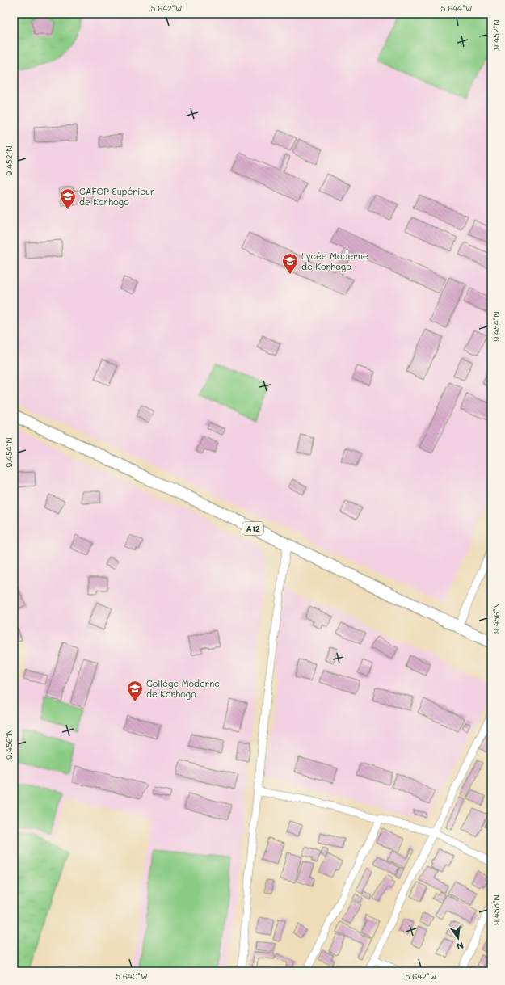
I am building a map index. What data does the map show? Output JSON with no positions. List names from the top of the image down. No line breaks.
{"streets":{"main road":["A12"]},"places":{"school or university":["CAFOP Supérieur de Korhogo","Lycée Moderne de Korhogo","Collège Moderne de Korhogo"]},"north":"bottom","coordinates":["5.642°W","5.644°W","9.452°N","9.454°N","9.456°N","9.458°N","5.640°W"]}
